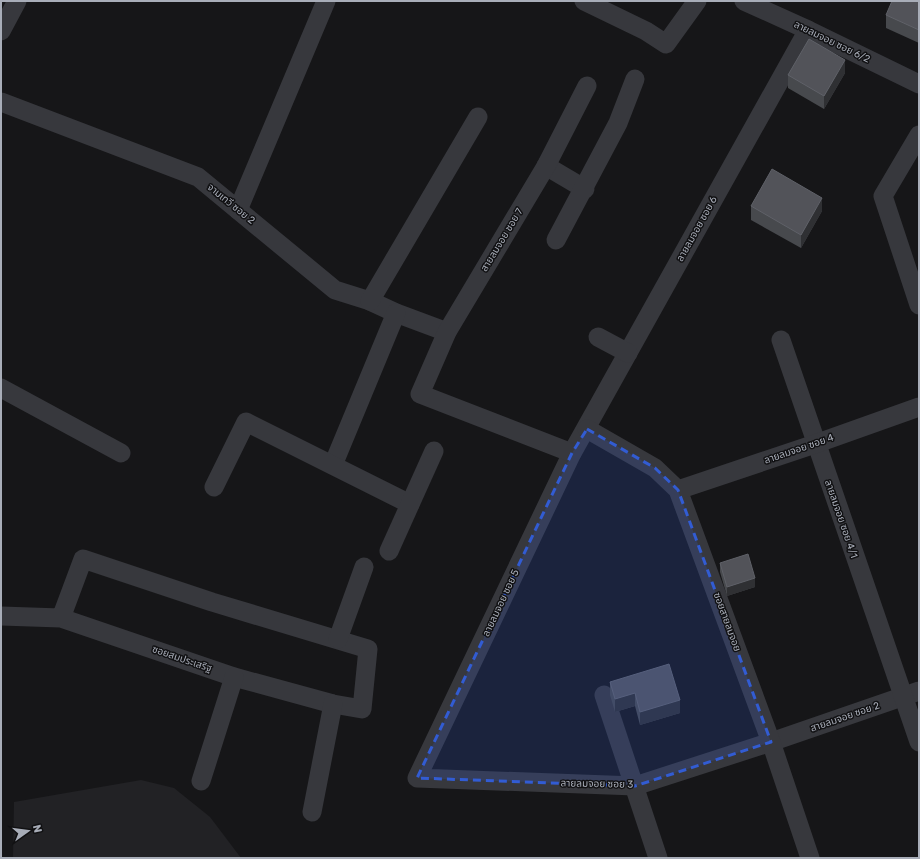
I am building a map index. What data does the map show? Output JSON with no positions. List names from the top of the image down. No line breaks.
{"streets":{"street":["ลายลมจอย ซอย 6/2","จามเทวี ซอย 2","ลายลมจอย ซอย 6","สายลมจอย ซอย 7","ลายลมจอย ซอย 4","ลายลมจอย ซอย 4/1","ลายลมจอย ซอย 5","ซอยสายลมจอย","ซอยสมประเสริฐ","สายลมจอย ซอย 2","ลายลมจอย ซอย 3"]},"crossings":[["ลายลมจอย ซอย 6/2","ลายลมจอย ซอย 6"],["จามเทวี ซอย 2","สายลมจอย ซอย 7"],["ลายลมจอย ซอย 6","ลายลมจอย ซอย 5"],["ลายลมจอย ซอย 6","ซอยสายลมจอย"],["สายลมจอย ซอย 7","ลายลมจอย ซอย 5"],["ลายลมจอย ซอย 4","ลายลมจอย ซอย 4/1"],["ลายลมจอย ซอย 4","ซอยสายลมจอย"],["ลายลมจอย ซอย 4/1","สายลมจอย ซอย 2"],["ลายลมจอย ซอย 5","ซอยสายลมจอย"],["ลายลมจอย ซอย 5","ลายลมจอย ซอย 3"],["ซอยสายลมจอย","สายลมจอย ซอย 2"],["ซอยสายลมจอย","ลายลมจอย ซอย 3"],["สายลมจอย ซอย 2","ลายลมจอย ซอย 3"]],"north":"right"}
